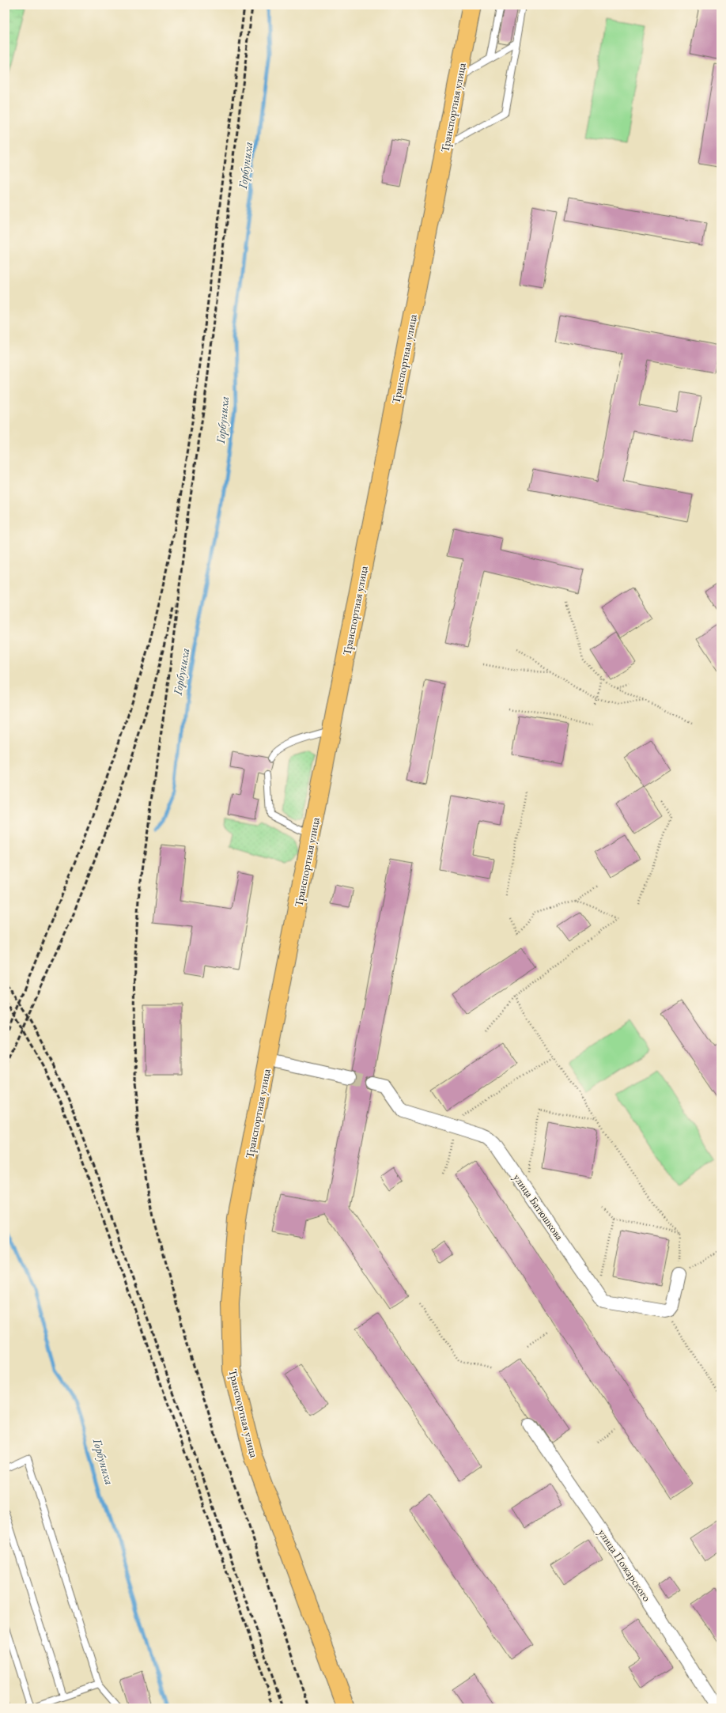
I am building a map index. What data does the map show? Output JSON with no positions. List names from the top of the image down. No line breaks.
{"streets":{"main road":["Транспортная улица"],"street":["улица Батюшкова","улица Пожарского"]},"water":["Горбуниха"]}
